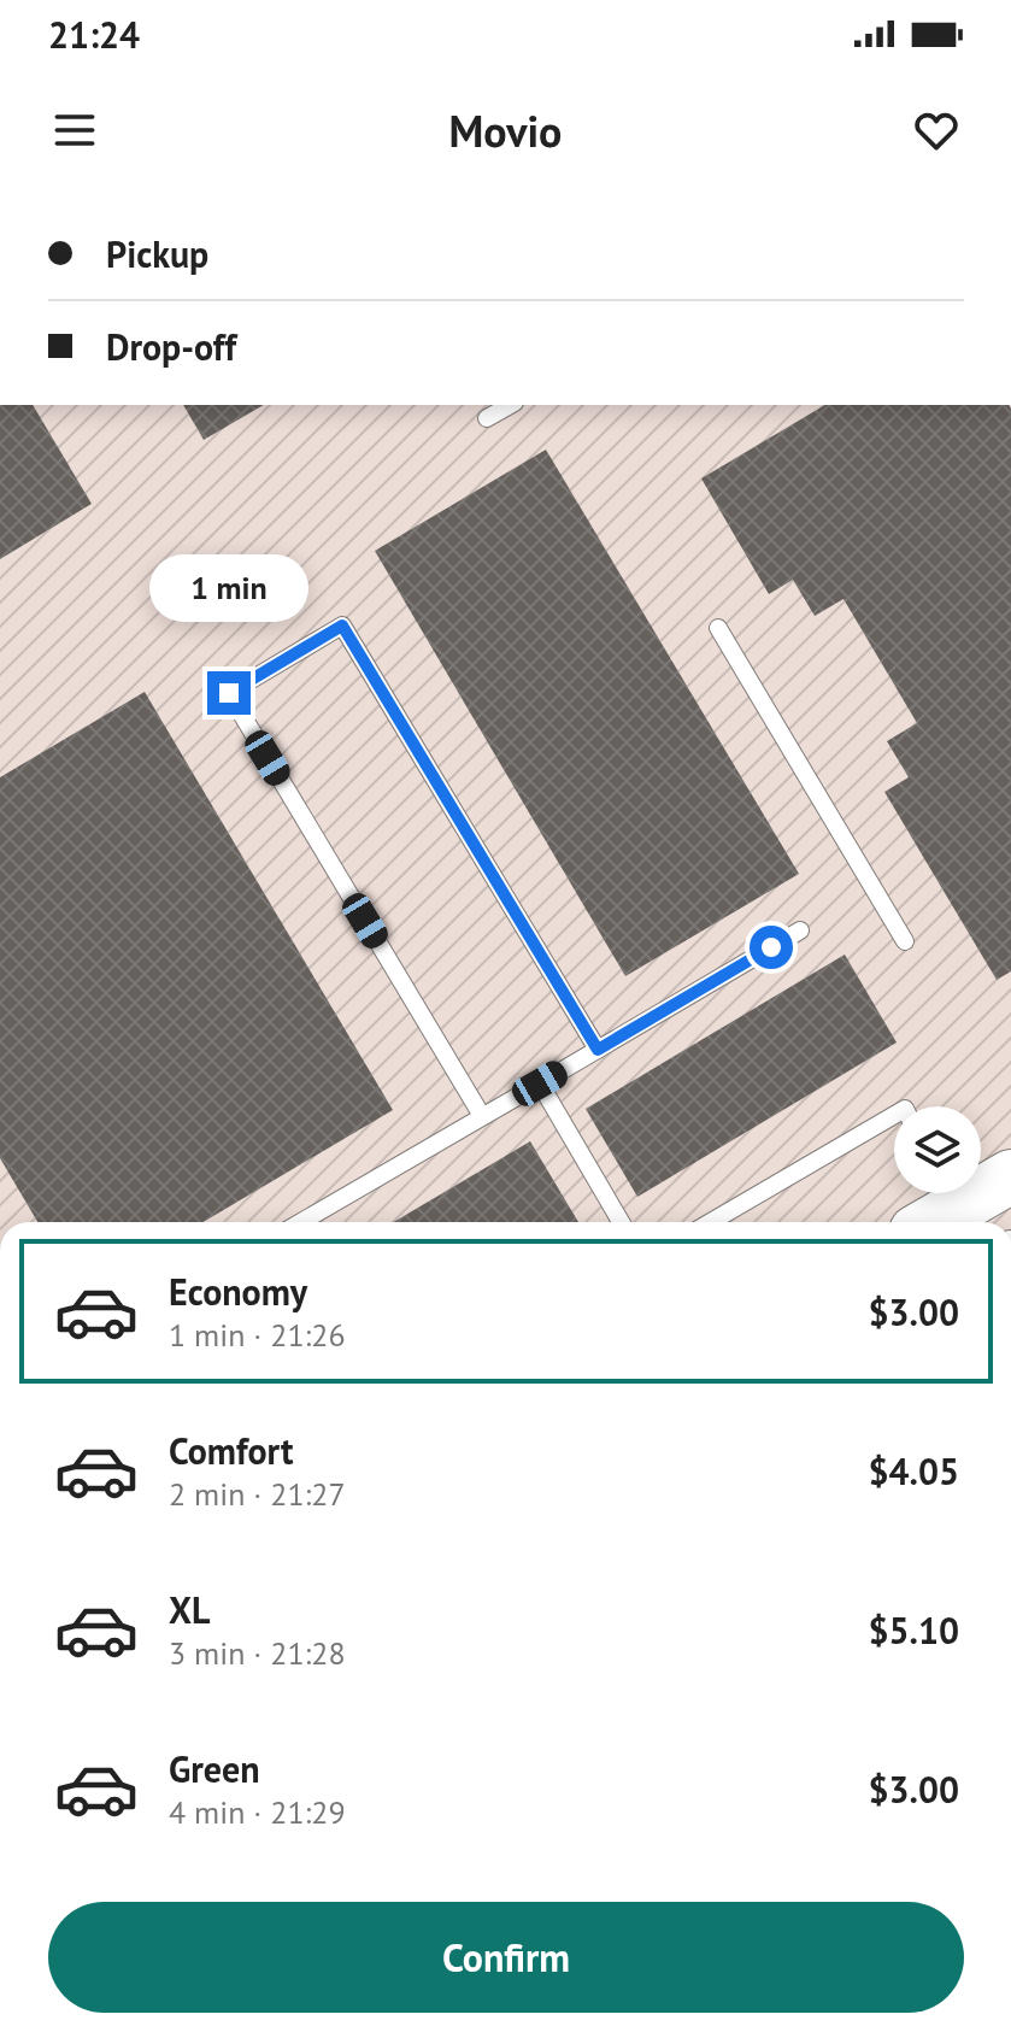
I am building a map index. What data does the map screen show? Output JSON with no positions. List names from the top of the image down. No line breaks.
{"page":{"status":"21:24","header":"Movio","banner":["Pickup","Drop-off"],"bubble":"1 min","list":[{"name":"Economy","note":"1 min · 21:26","value":"$3.00"},{"name":"Comfort","note":"2 min · 21:27","value":"$4.05"},{"name":"XL","note":"3 min · 21:28","value":"$5.10"},{"name":"Green","note":"4 min · 21:29","value":"$3.00"}],"buttons":"Confirm"}}
